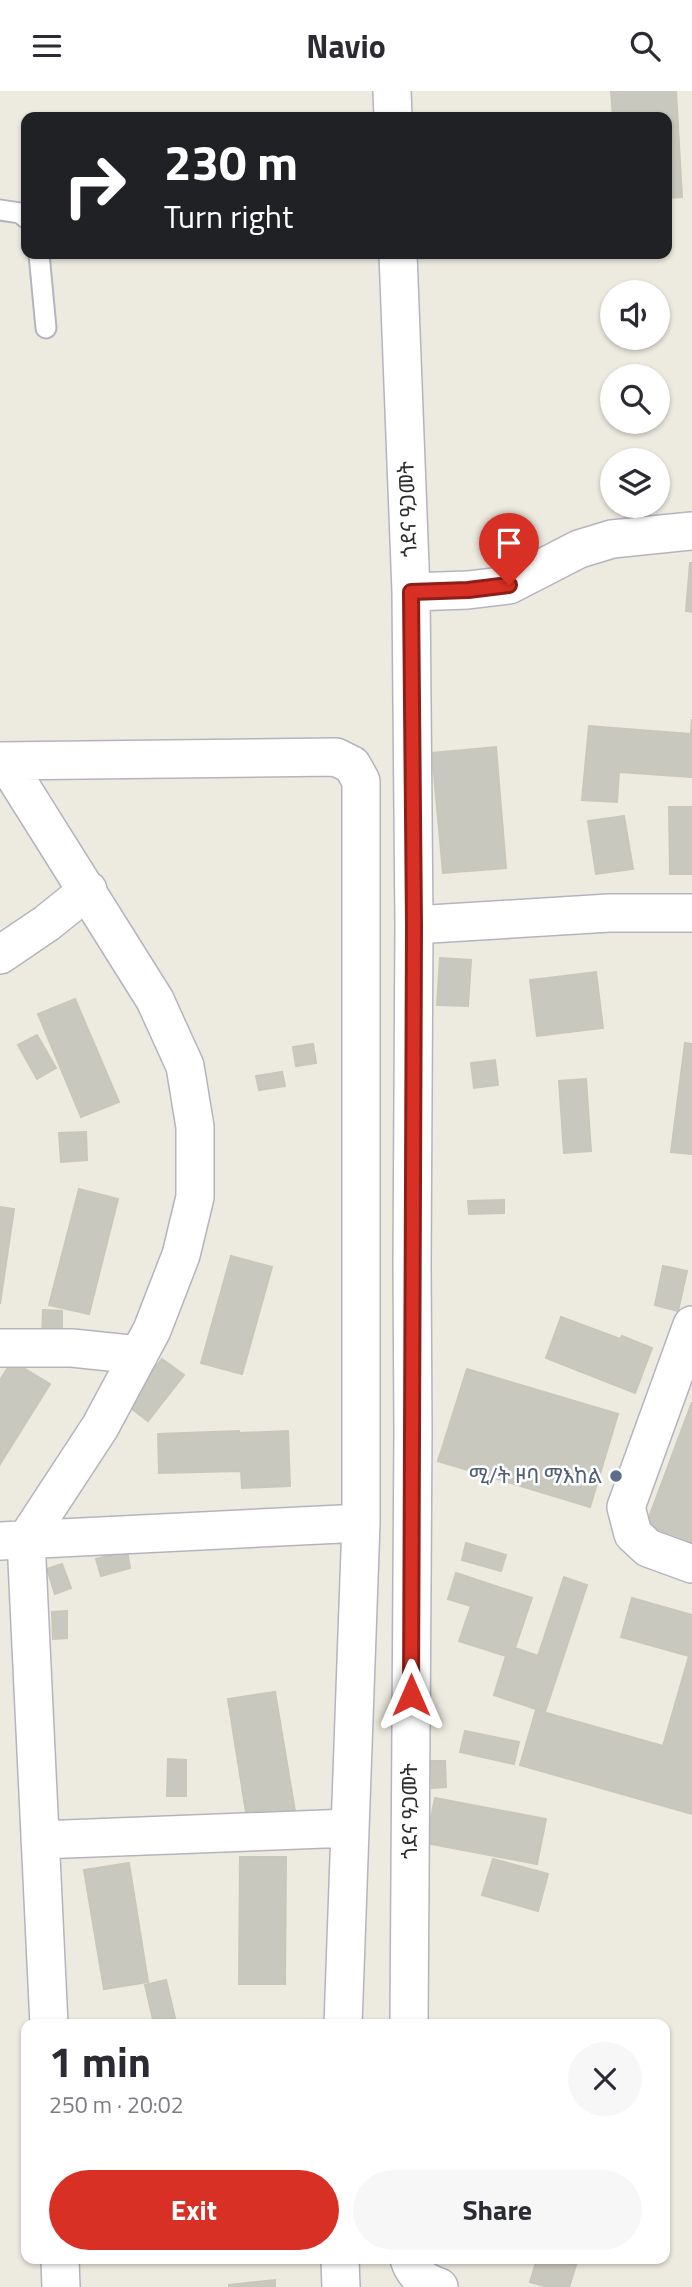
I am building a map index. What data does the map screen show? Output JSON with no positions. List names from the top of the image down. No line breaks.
{"streets":{"street":["ጎደና ዓጋመት"]},"places":["ሚ/ት ዞባ ማእከል"],"page":{"header":"Navio","turn":["230 m","Turn right"],"heading":["1 min","250 m · 20:02"],"buttons":["Exit","Share"]}}
